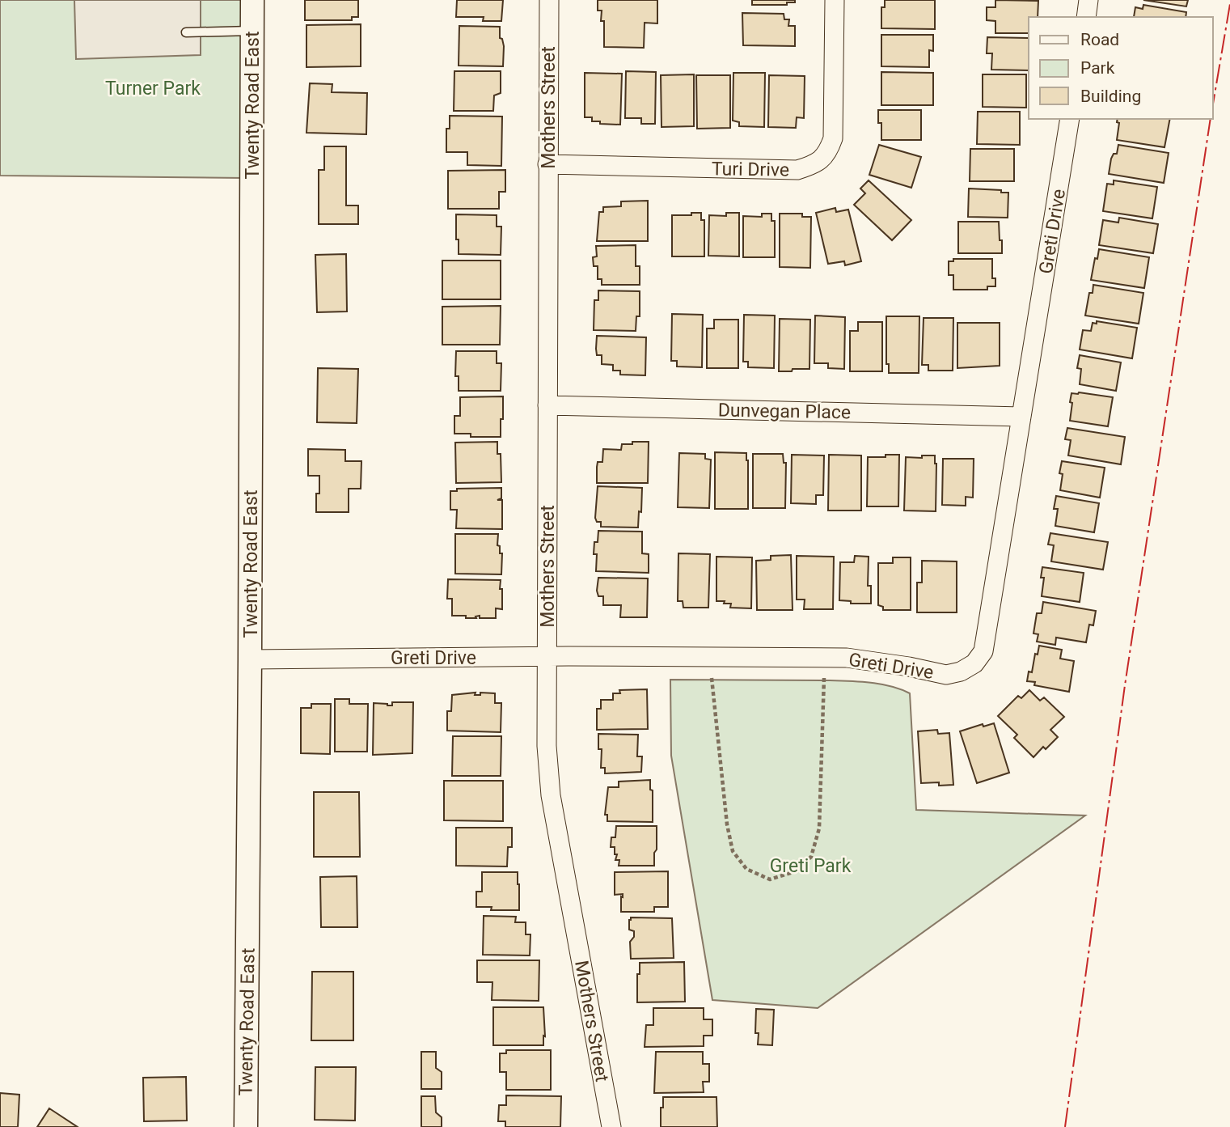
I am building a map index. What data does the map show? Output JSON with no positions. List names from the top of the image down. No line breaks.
{"streets":{"street":["Twenty Road East","Mothers Street","Turi Drive","Greti Drive","Dunvegan Place"]},"crossings":[["Twenty Road East","Greti Drive"],["Mothers Street","Turi Drive"],["Mothers Street","Greti Drive"],["Mothers Street","Dunvegan Place"],["Greti Drive","Dunvegan Place"]],"parks":["Turner Park","Greti Park"],"legend":["Road","Park","Building"]}
